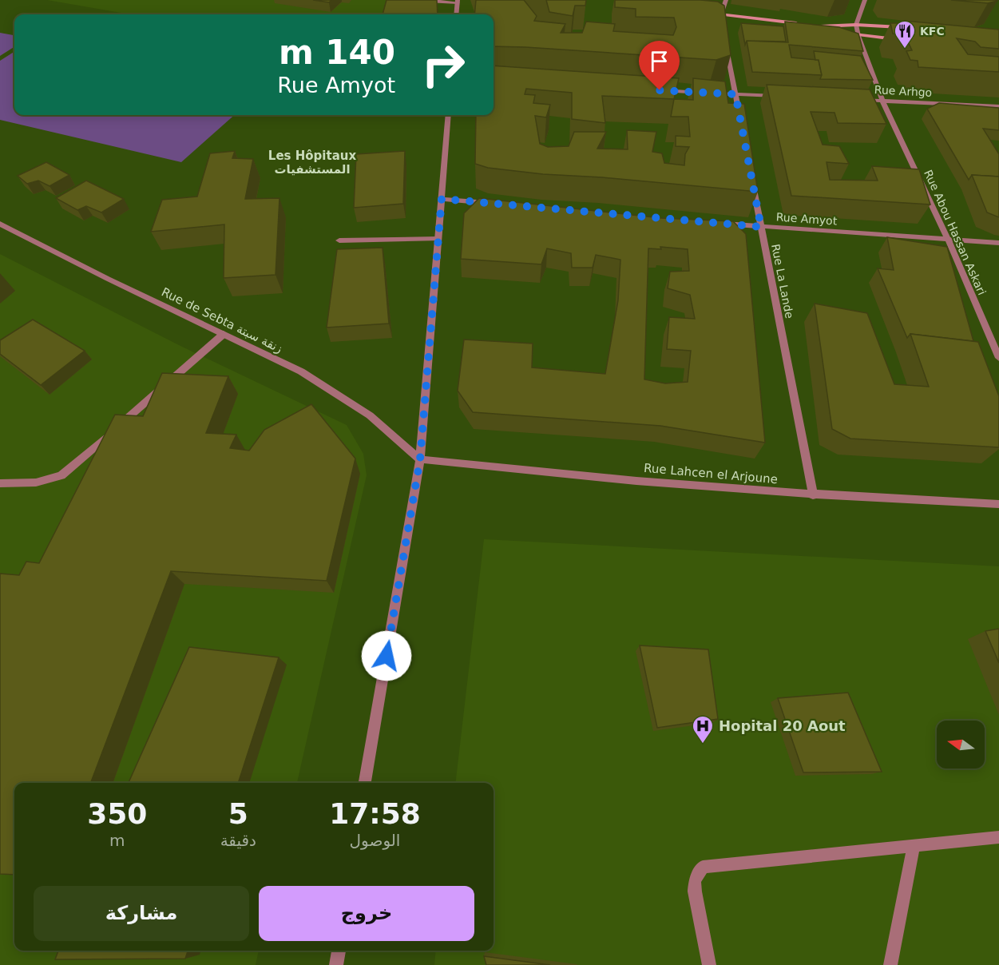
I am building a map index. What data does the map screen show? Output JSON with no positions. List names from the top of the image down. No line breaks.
{"streets":{"street":["Rue Arhgo","Rue Amyot","Rue Abou Hassan Askari","Rue La Lande","Rue de Sebta زنقة سبتة","Rue Lahcen el Arjoune"]},"crossings":[["Rue Arhgo","Rue Abou Hassan Askari"],["Rue Amyot","Rue Abou Hassan Askari"],["Rue Amyot","Rue La Lande"],["Rue La Lande","Rue Lahcen el Arjoune"],["Rue de Sebta زنقة سبتة","Rue Lahcen el Arjoune"]],"districts":["Les Hôpitaux المستشفيات"],"places":{"restaurant":["KFC"],"hospital":["Hopital 20 Aout"]},"north":"left","page":{"turn":["140 m","Rue Amyot"],"eta":["17:58","الوصول","5","دقيقة","350","m"],"buttons":["خروج","مشاركة"]}}
